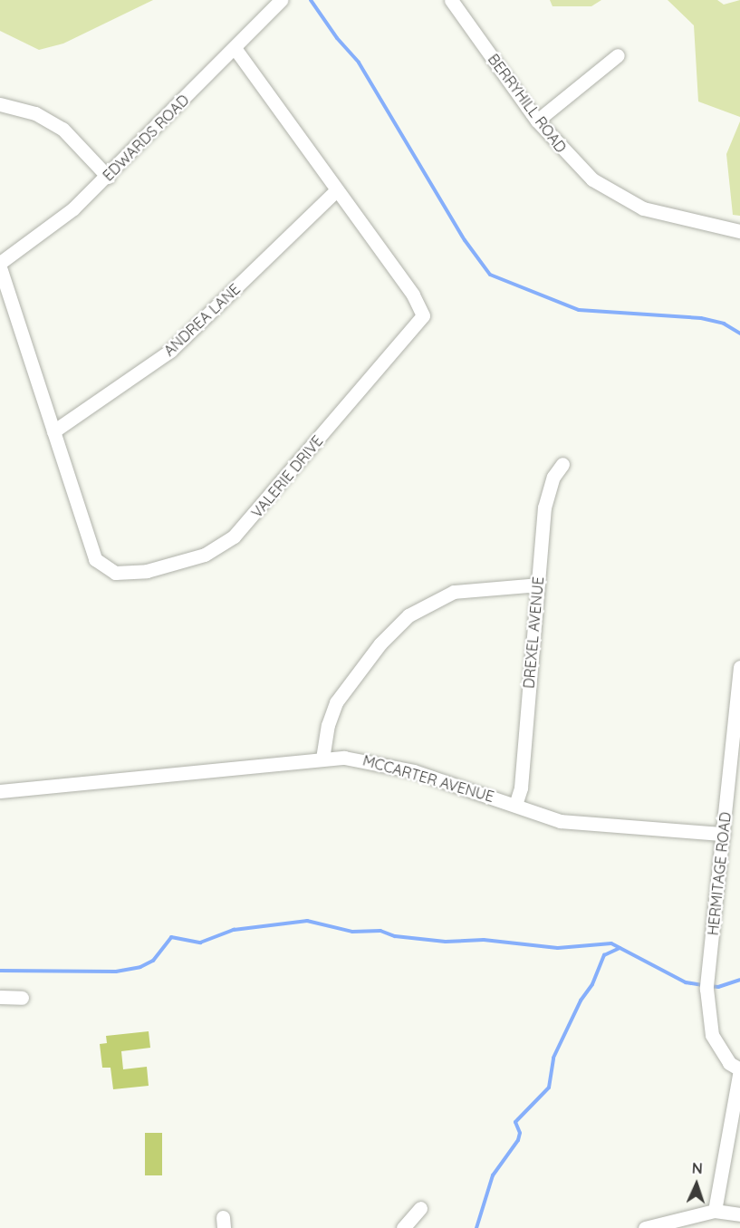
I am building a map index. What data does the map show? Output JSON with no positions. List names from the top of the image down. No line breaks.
{"streets":{"street":["BERRYHILL ROAD","EDWARDS ROAD","ANDREA LANE","VALERIE DRIVE","DREXEL AVENUE","MCCARTER AVENUE","HERMITAGE ROAD"]},"crossings":[["EDWARDS ROAD","VALERIE DRIVE"],["ANDREA LANE","VALERIE DRIVE"],["DREXEL AVENUE","MCCARTER AVENUE"],["MCCARTER AVENUE","HERMITAGE ROAD"]],"north":"top"}
